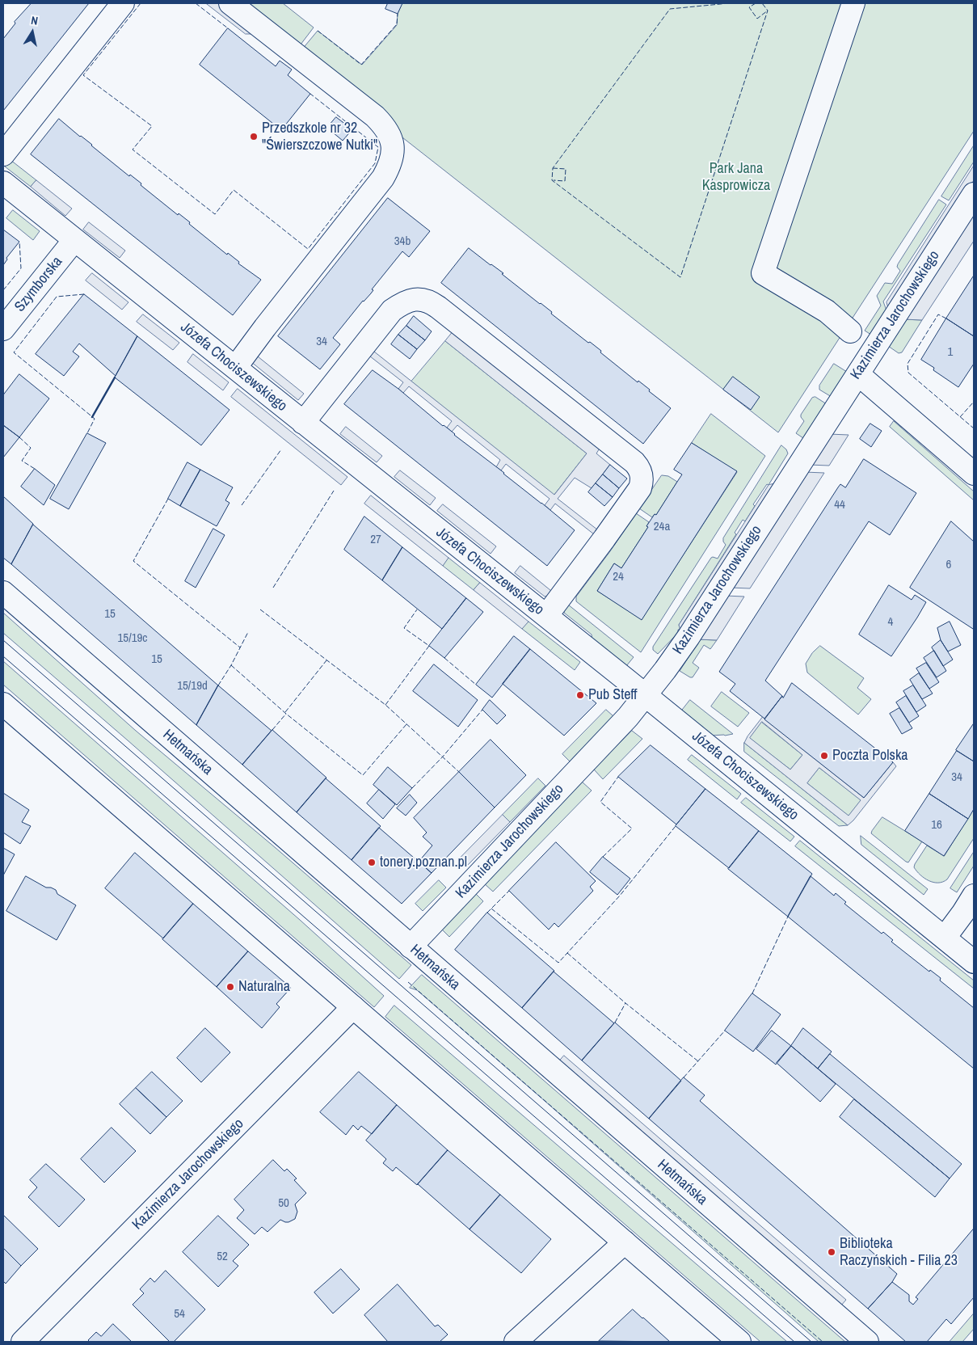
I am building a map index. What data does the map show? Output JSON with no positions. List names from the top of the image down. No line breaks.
{"streets":{"street":["Szymborska","Kazimierza Jarochowskiego","Józefa Chociszewskiego","Hetmańska"]},"crossings":[["Szymborska","Józefa Chociszewskiego"],["Kazimierza Jarochowskiego","Józefa Chociszewskiego"],["Kazimierza Jarochowskiego","Hetmańska"]],"parks":["Park Jana Kasprowicza"],"places":["Przedszkole nr 32 \"Świerszczowe Nutki\"","Pub Steff","Poczta Polska","tonery.poznan.pl","Naturalna","Biblioteka Raczyńskich - Filia 23"],"house_numbers":["34b","34","1","44","24a","27","6","24","15","4","15/19c","15","15/19d","34","16","50","52","54"],"north":"top"}
